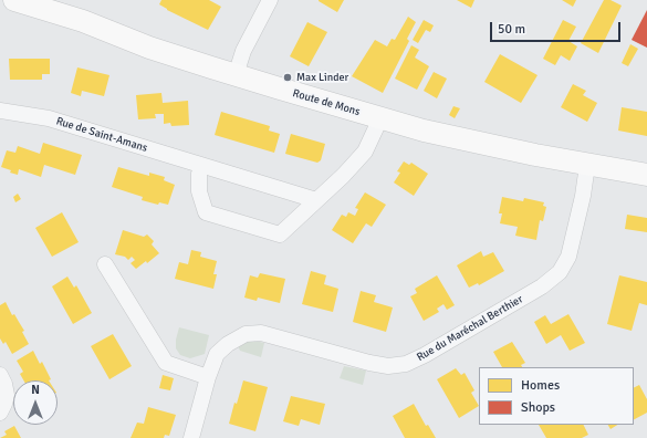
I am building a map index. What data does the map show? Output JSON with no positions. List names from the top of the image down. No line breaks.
{"streets":{"main road":["Route de Mons"],"street":["Rue de Saint-Amans","Rue du Maréchal Berthier"]},"crossings":[["Route de Mons","Rue du Maréchal Berthier"]],"places":["Max Linder"],"legend":["Homes","Shops"],"scale_bar":"50 m","north":"top"}
